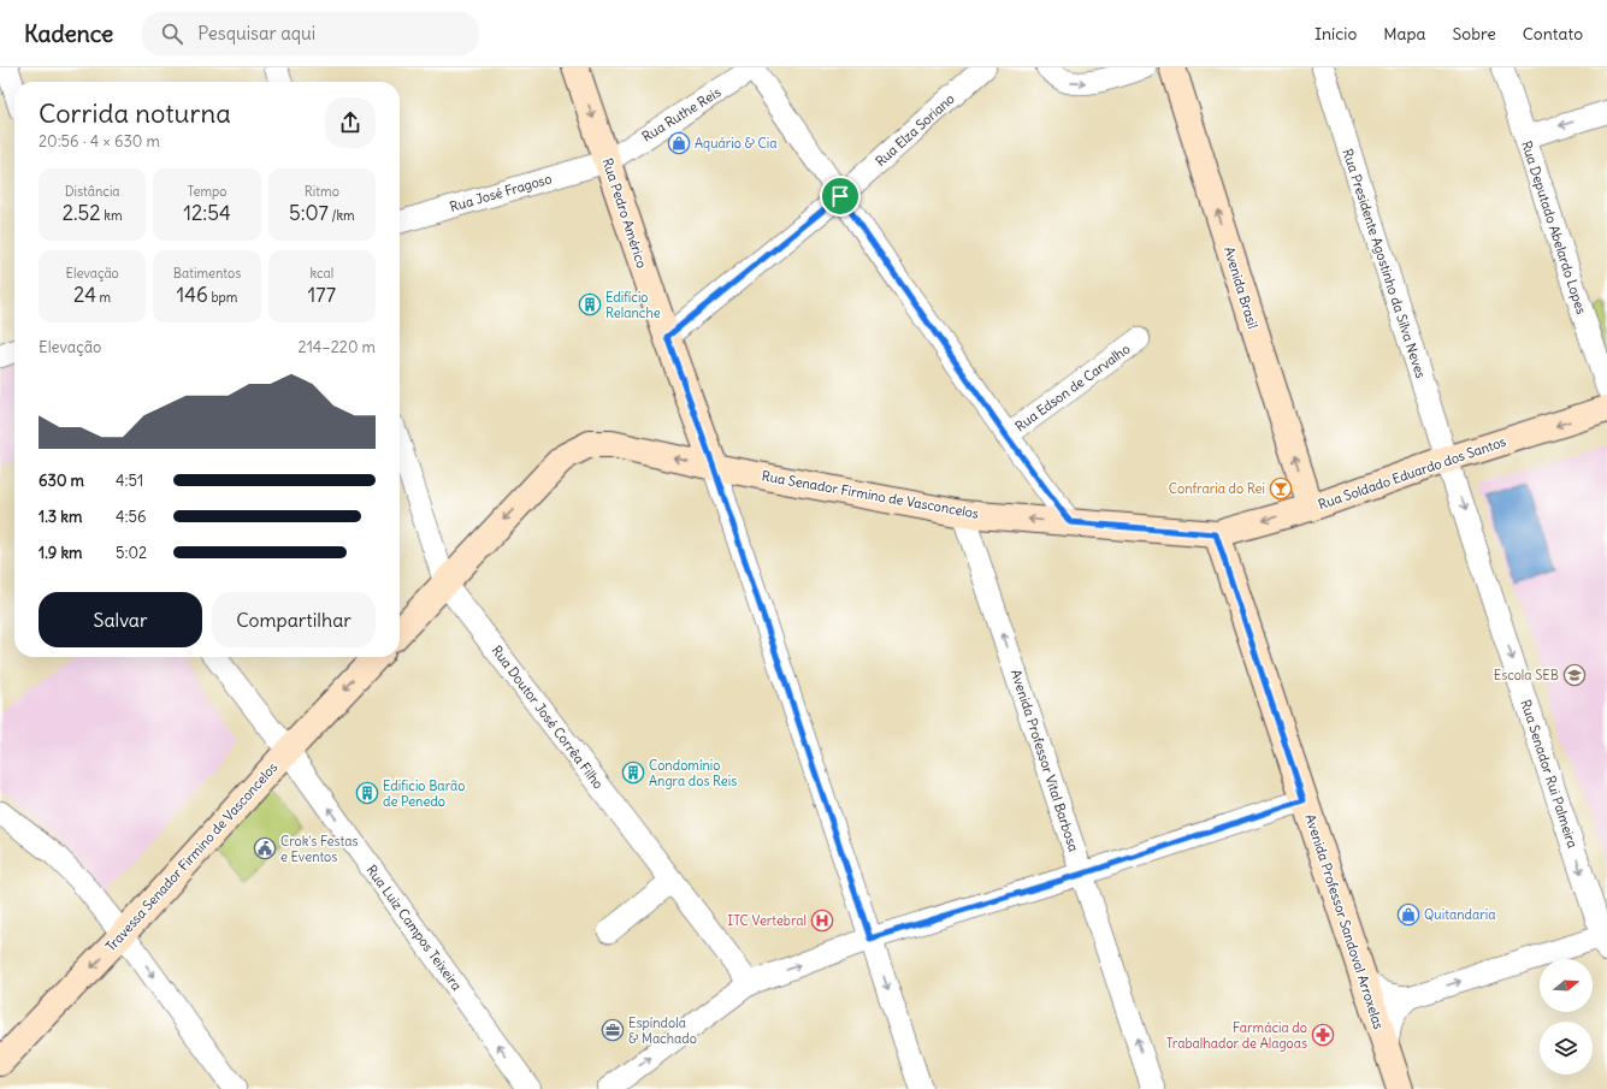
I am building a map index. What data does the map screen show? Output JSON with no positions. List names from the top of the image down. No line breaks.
{"streets":{"street":["Rua Ruthe Reis","Rua Elza Soriano","Rua José Fragoso","Rua Pedro Américo","Rua Deputado Abelardo Lopes","Rua Presidente Agostinho da Silva Neves","Avenida Brasil","Rua Edson de Carvalho","Rua Soldado Eduardo dos Santos","Rua Senador Firmino de Vasconcelos","Rua Doutor José Corrêa Filho","Avenida Professor Vital Barbosa","Rua Senador Rui Palmeira","Travessa Senador Firmino de Vasconcelos","Avenida Professor Sandoval Arroxelas","Rua Luiz Campos Teixeira"]},"crossings":[["Rua Ruthe Reis","Rua José Fragoso"],["Rua Ruthe Reis","Rua Pedro Américo"],["Rua Elza Soriano","Rua Pedro Américo"],["Rua José Fragoso","Rua Pedro Américo"],["Rua Pedro Américo","Rua Senador Firmino de Vasconcelos"],["Rua Presidente Agostinho da Silva Neves","Rua Soldado Eduardo dos Santos"],["Rua Presidente Agostinho da Silva Neves","Rua Senador Rui Palmeira"],["Avenida Brasil","Rua Soldado Eduardo dos Santos"],["Rua Soldado Eduardo dos Santos","Rua Senador Firmino de Vasconcelos"],["Rua Soldado Eduardo dos Santos","Rua Senador Rui Palmeira"],["Rua Soldado Eduardo dos Santos","Avenida Professor Sandoval Arroxelas"],["Rua Senador Firmino de Vasconcelos","Rua Doutor José Corrêa Filho"],["Rua Senador Firmino de Vasconcelos","Avenida Professor Vital Barbosa"],["Rua Senador Firmino de Vasconcelos","Avenida Professor Sandoval Arroxelas"],["Travessa Senador Firmino de Vasconcelos","Rua Luiz Campos Teixeira"]],"one_way":["Avenida Brasil","Rua Soldado Eduardo dos Santos","Rua Senador Firmino de Vasconcelos","Avenida Professor Vital Barbosa","Rua Senador Rui Palmeira","Travessa Senador Firmino de Vasconcelos","Rua Luiz Campos Teixeira"],"places":{"shop":["Aquário & Cia","Quitandaria"],"building":["Edifício Relanche","Condomínio Angra dos Reis","Edificio Barão de Penedo"],"bar":["Confraria do Rei"],"school or university":["Escola SEB"],"public building":["Crok's Festas e Eventos"],"hospital":["ITC Vertebral"],"office":["Espíndola & Machado"],"pharmacy":["Farmácia do Trabalhador de Alagoas"]},"north":"right","page":{"header":"Kadence","search":"Pesquisar aqui","nav":["Início","Mapa","Sobre","Contato"],"heading":["Corrida noturna","20:56 · 4 × 630 m"],"stats":[["Distância","2.52 km"],["Tempo","12:54"],["Ritmo","5:07 /km"],["Elevação","24 m"],["Batimentos","146 bpm"],["kcal","177"]],"chart":["Elevação","214–220 m"],"list":[{"name":"630 m","note":"4:51"},{"name":"1.3 km","note":"4:56"},{"name":"1.9 km","note":"5:02"}],"buttons":["Salvar","Compartilhar"]}}
